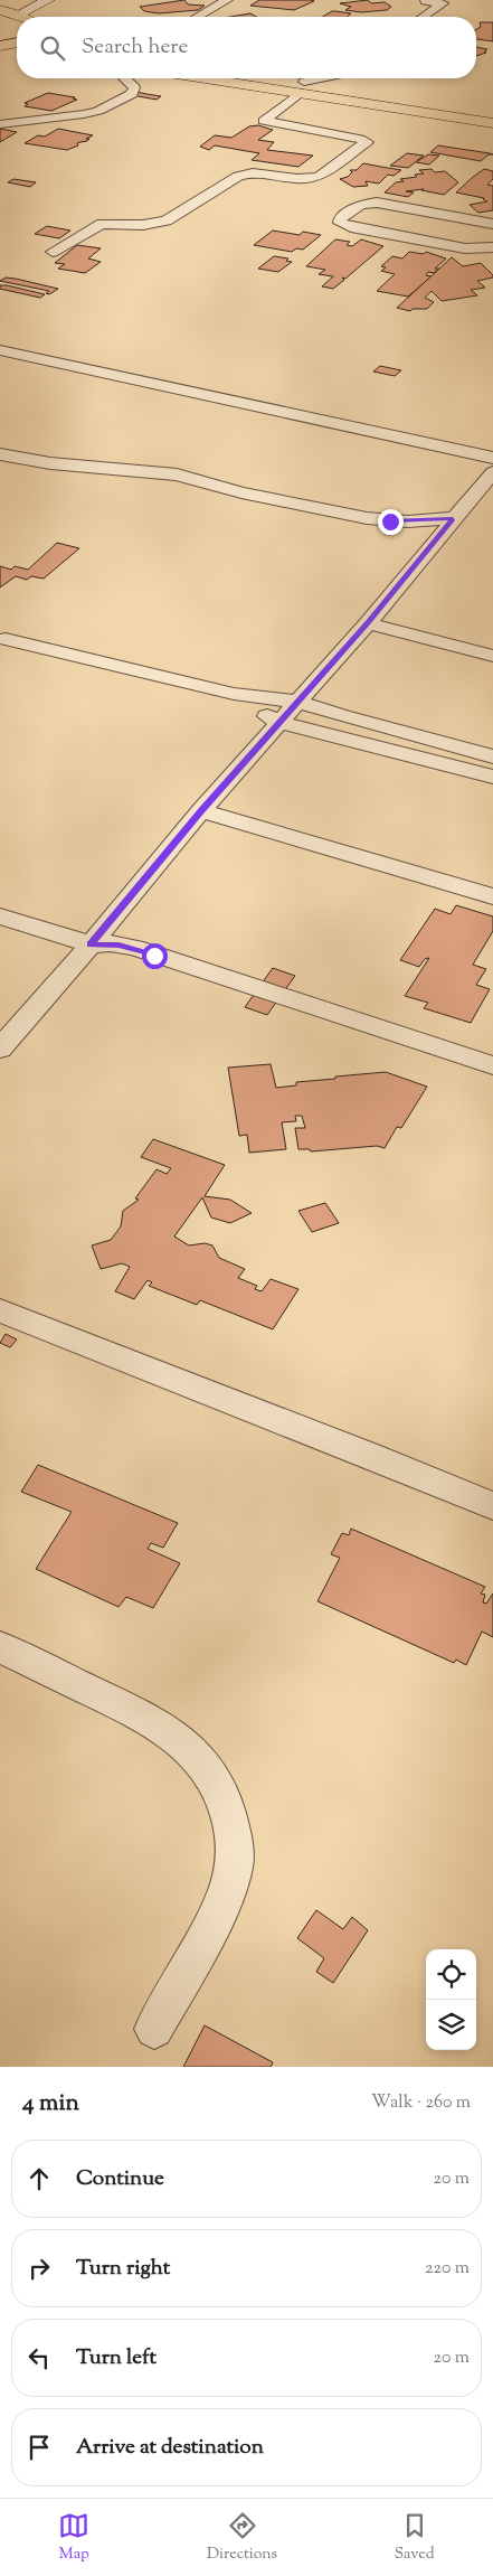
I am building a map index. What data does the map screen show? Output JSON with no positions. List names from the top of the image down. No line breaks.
{"page":{"search":"Search here","heading":["4 min","Walk · 260 m"],"list":[["Continue","20 m"],["Turn right","220 m"],["Turn left","20 m"],"Arrive at destination"],"nav":["Map","Directions","Saved"]}}
